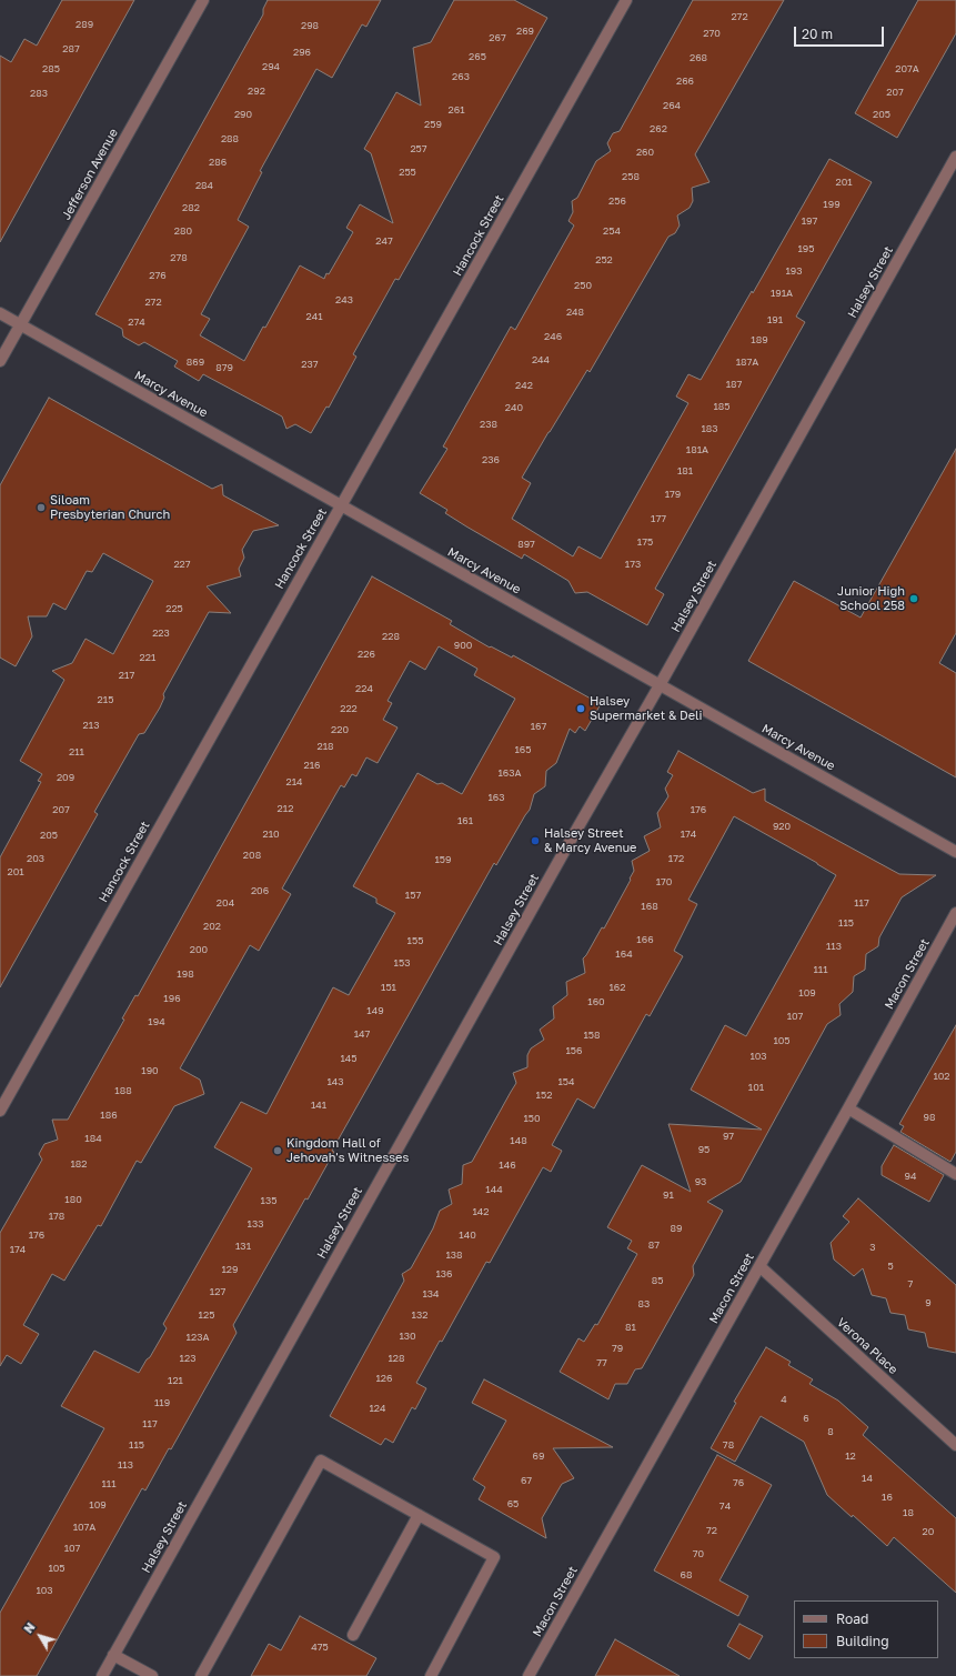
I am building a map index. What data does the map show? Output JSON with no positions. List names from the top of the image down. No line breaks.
{"streets":{"street":["Jefferson Avenue","Hancock Street","Halsey Street","Marcy Avenue","Macon Street","Verona Place"]},"crossings":[["Jefferson Avenue","Marcy Avenue"],["Hancock Street","Marcy Avenue"],["Halsey Street","Marcy Avenue"],["Macon Street","Verona Place"]],"places":["Siloam Presbyterian Church","Junior High School 258","Halsey Supermarket & Deli","Halsey Street & Marcy Avenue","Kingdom Hall of Jehovah's Witnesses"],"house_numbers":["272","289","298","269","270","267","287","296","265","268","294","285","207A","263","266","292","207","283","264","261","290","205","259","262","288","257","260","286","255","258","201","284","256","199","282","197","280","254","247","195","278","252","193","276","250","191A","243","272","248","241","191","274","246","189","244","869","187A","237","879","187","242","185","240","238","183","181A","236","181","179","177","175","897","227","173","225","223","228","900","226","221","217","224","215","222","213","167","220","218","165","211","216","163A","209","214","163","212","207","176","161","920","210","174","205","208","203","172","159","201","170","206","157","204","117","168","115","202","166","155","113","200","164","153","111","198","151","162","109","196","160","149","107","194","147","158","105","156","103","145","190","102","143","154","101","188","152","141","186","98","150","97","184","148","95","182","146","94","93","144","91","180","135","142","178","133","89","176","140","87","131","3","174","138","5","129","136","85","7","127","134","9","83","125","132","81","130","123A","79","123","128","77","126","121","4","119","124","6","117","8","115","78","69","12","113","14","67","76","111","16","65","109","74","18","107A","72","20","107","70","105","68","103","475"],"legend":["Road","Building"],"scale_bar":"20 m","north":"top left"}
